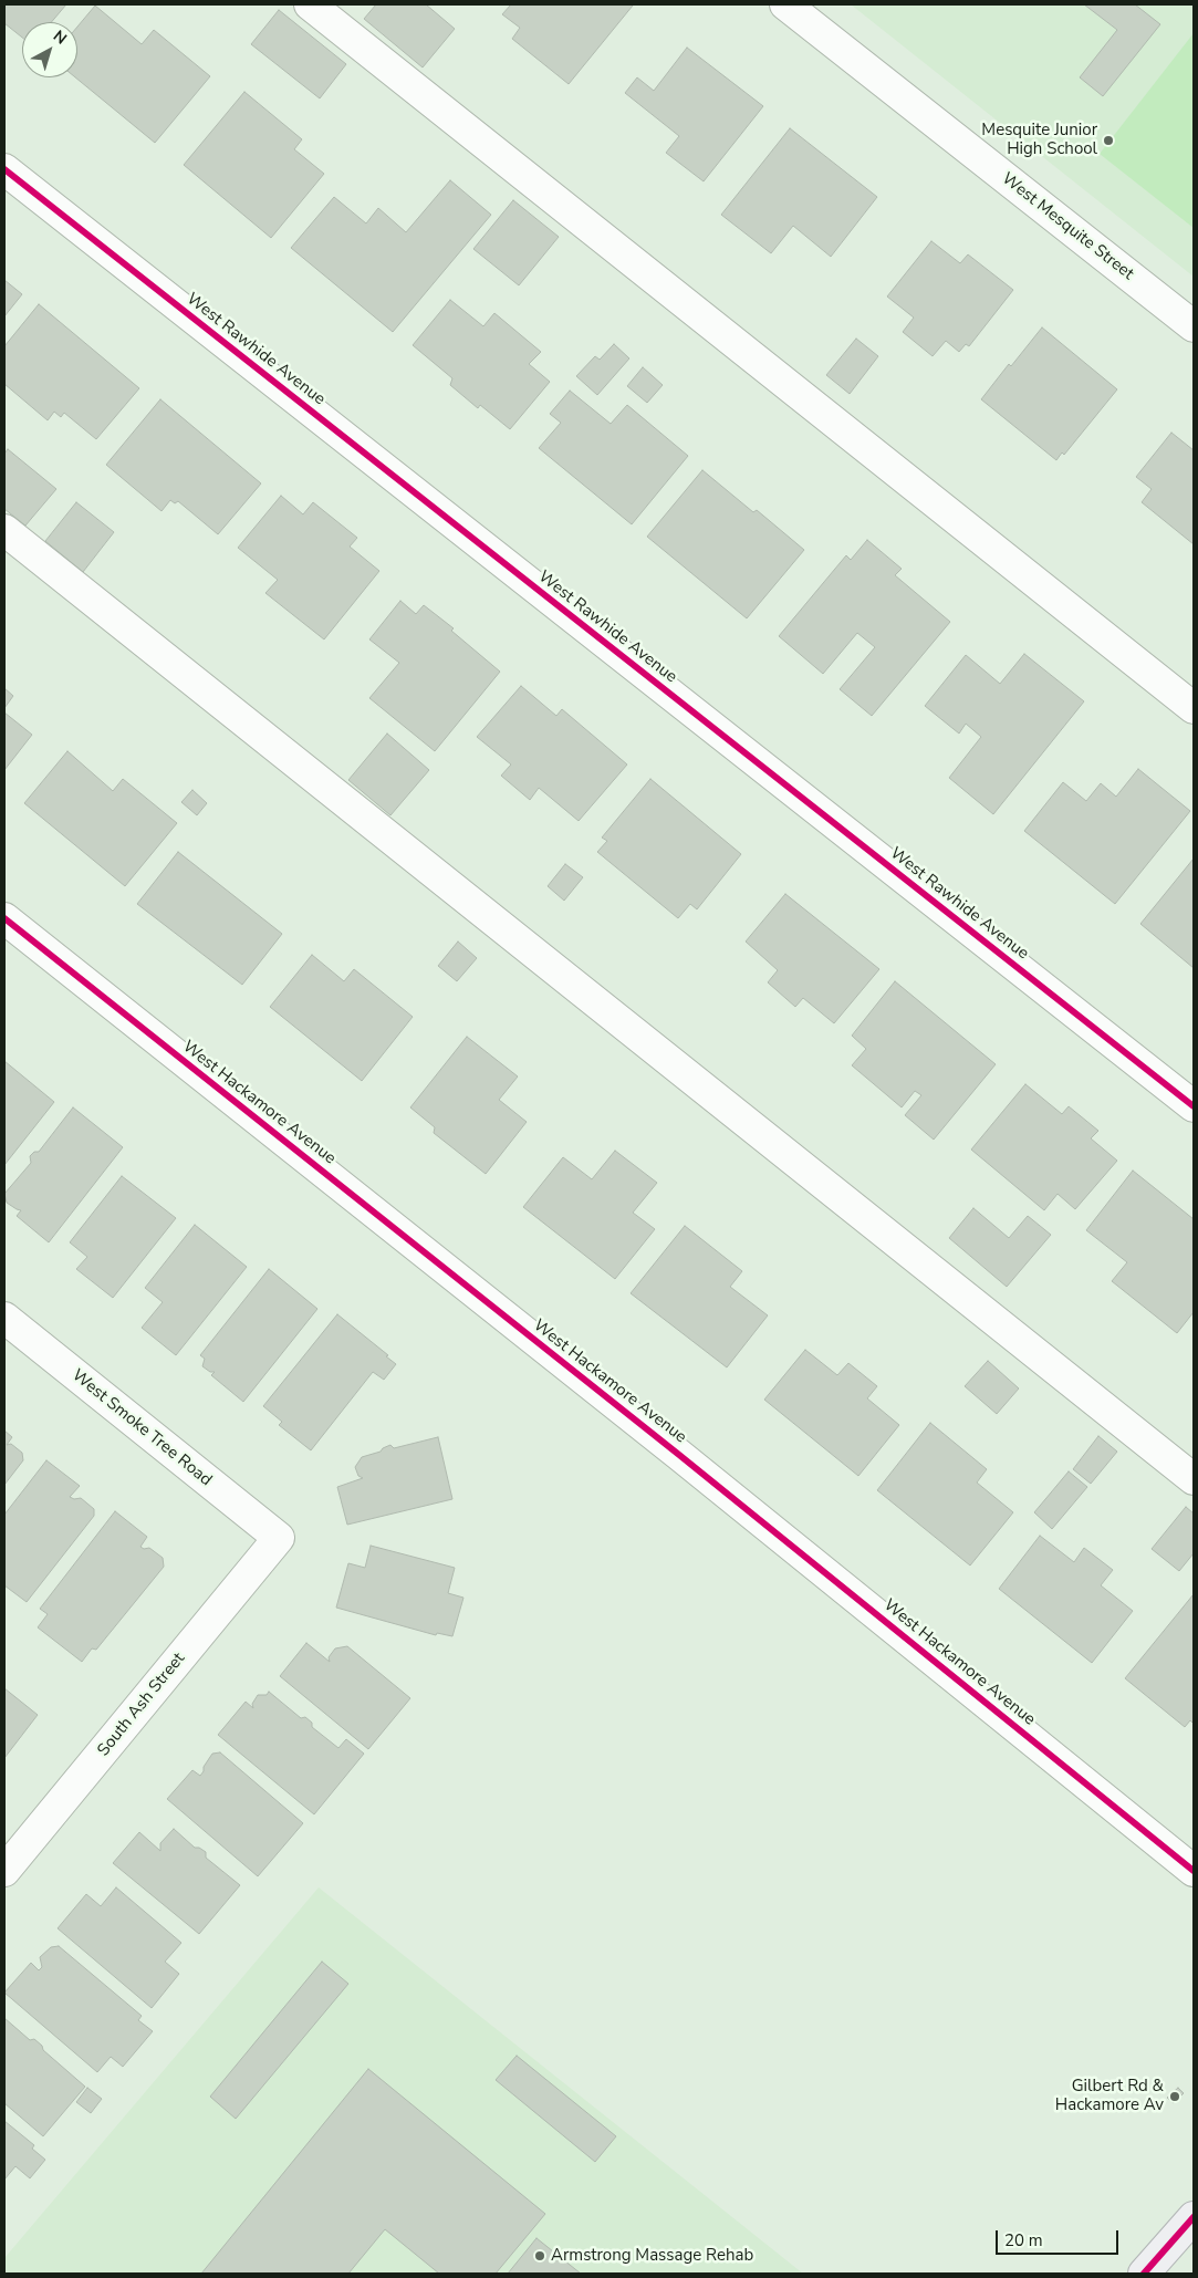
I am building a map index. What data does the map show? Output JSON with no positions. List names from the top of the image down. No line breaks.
{"streets":{"street":["West Mesquite Street","West Rawhide Avenue","West Hackamore Avenue","West Smoke Tree Road","South Ash Street"]},"crossings":[["West Smoke Tree Road","South Ash Street"]],"places":["Mesquite Junior High School","Gilbert Rd & Hackamore Av","Armstrong Massage Rehab"],"scale_bar":"20 m","north":"top right"}
